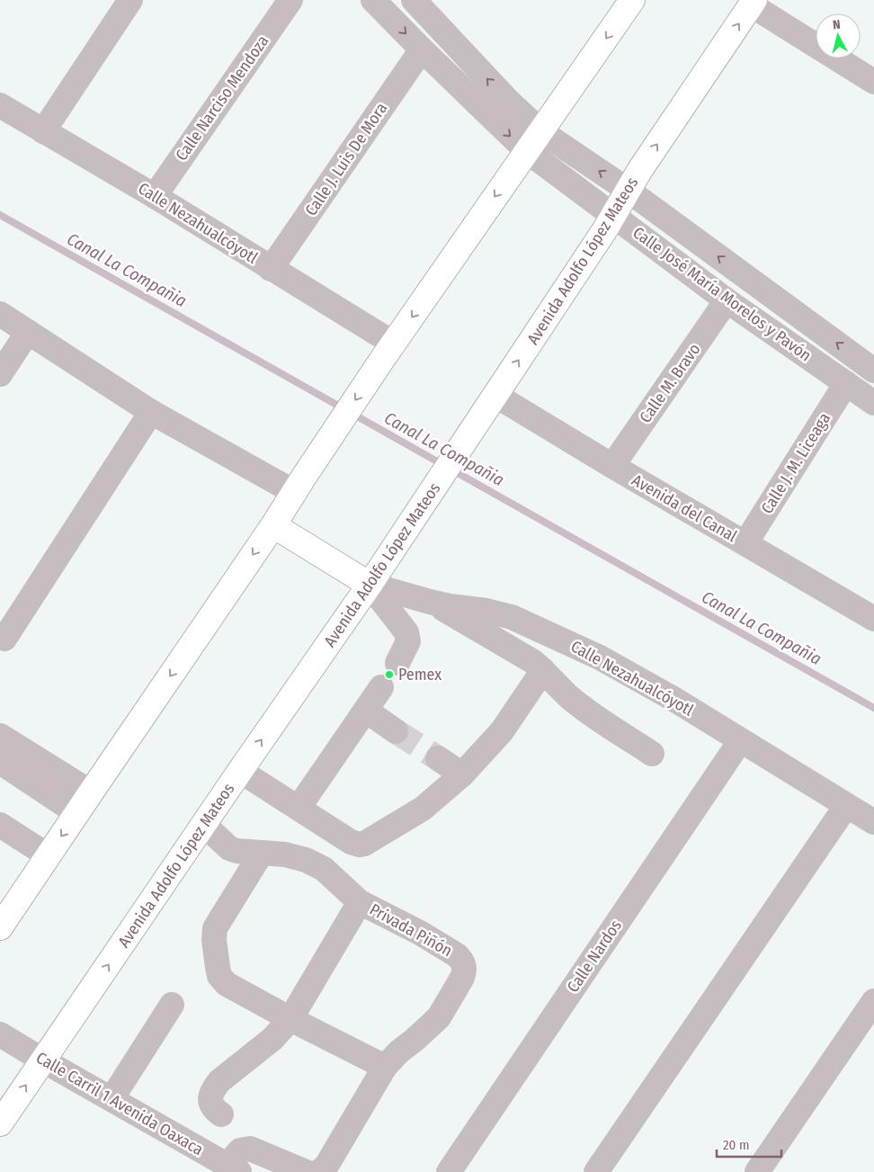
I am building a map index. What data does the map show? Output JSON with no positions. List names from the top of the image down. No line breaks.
{"streets":{"main road":["Avenida Adolfo López Mateos"],"street":["Calle Narciso Mendoza","Calle J. Luis De Mora","Calle Nezahualcóyotl","Calle José María Morelos y Pavón","Calle M. Bravo","Calle J. M. Liceaga","Avenida del Canal","Privada Piñón","Calle Nardos","Calle Carril 1 Avenida Oaxaca"]},"crossings":[["Calle Narciso Mendoza","Calle Nezahualcóyotl"],["Calle J. Luis De Mora","Calle Nezahualcóyotl"],["Calle J. Luis De Mora","Calle José María Morelos y Pavón"],["Calle Nezahualcóyotl","Avenida Adolfo López Mateos"],["Calle Nezahualcóyotl","Calle Nardos"],["Avenida Adolfo López Mateos","Calle José María Morelos y Pavón"],["Avenida Adolfo López Mateos","Avenida del Canal"],["Avenida Adolfo López Mateos","Privada Piñón"],["Avenida Adolfo López Mateos","Calle Carril 1 Avenida Oaxaca"],["Calle José María Morelos y Pavón","Calle M. Bravo"],["Calle José María Morelos y Pavón","Calle J. M. Liceaga"],["Calle M. Bravo","Avenida del Canal"],["Calle J. M. Liceaga","Avenida del Canal"]],"water":["Canal La Compañia"],"places":["Pemex"],"scale_bar":"20 m","north":"top"}
